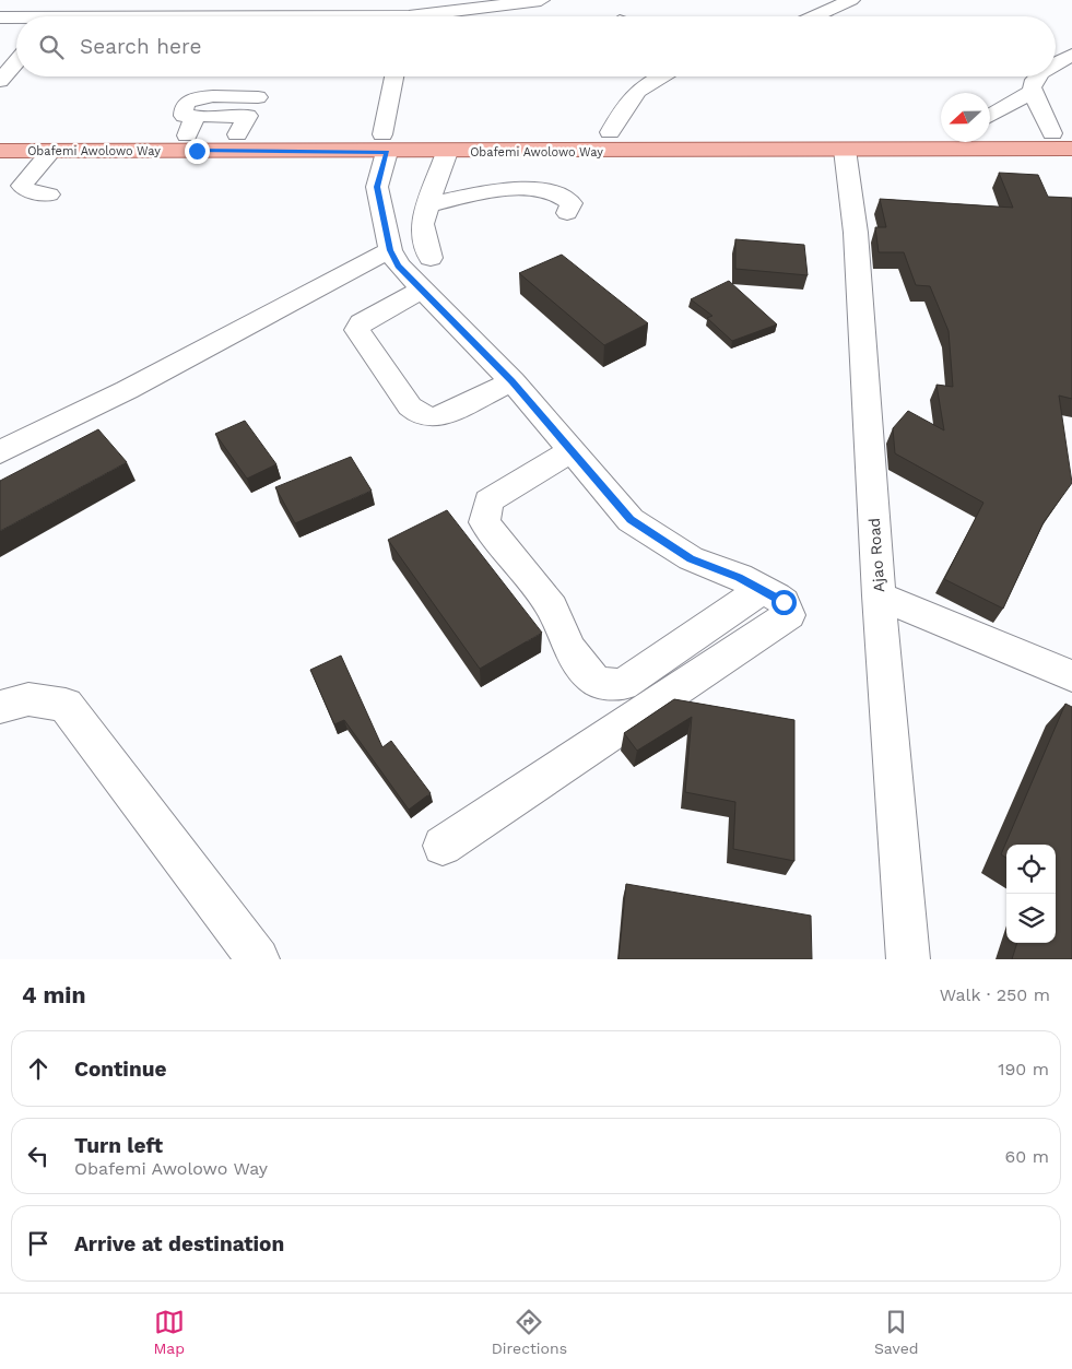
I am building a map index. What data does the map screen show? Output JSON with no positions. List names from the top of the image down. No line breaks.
{"streets":{"main road":["Obafemi Awolowo Way"],"street":["Ajao Road"]},"crossings":[["Obafemi Awolowo Way","Ajao Road"]],"north":"left","page":{"search":"Search here","heading":["4 min","Walk · 250 m"],"list":[["Continue","190 m"],["Turn left","Obafemi Awolowo Way","60 m"],"Arrive at destination"],"nav":["Map","Directions","Saved"]}}
